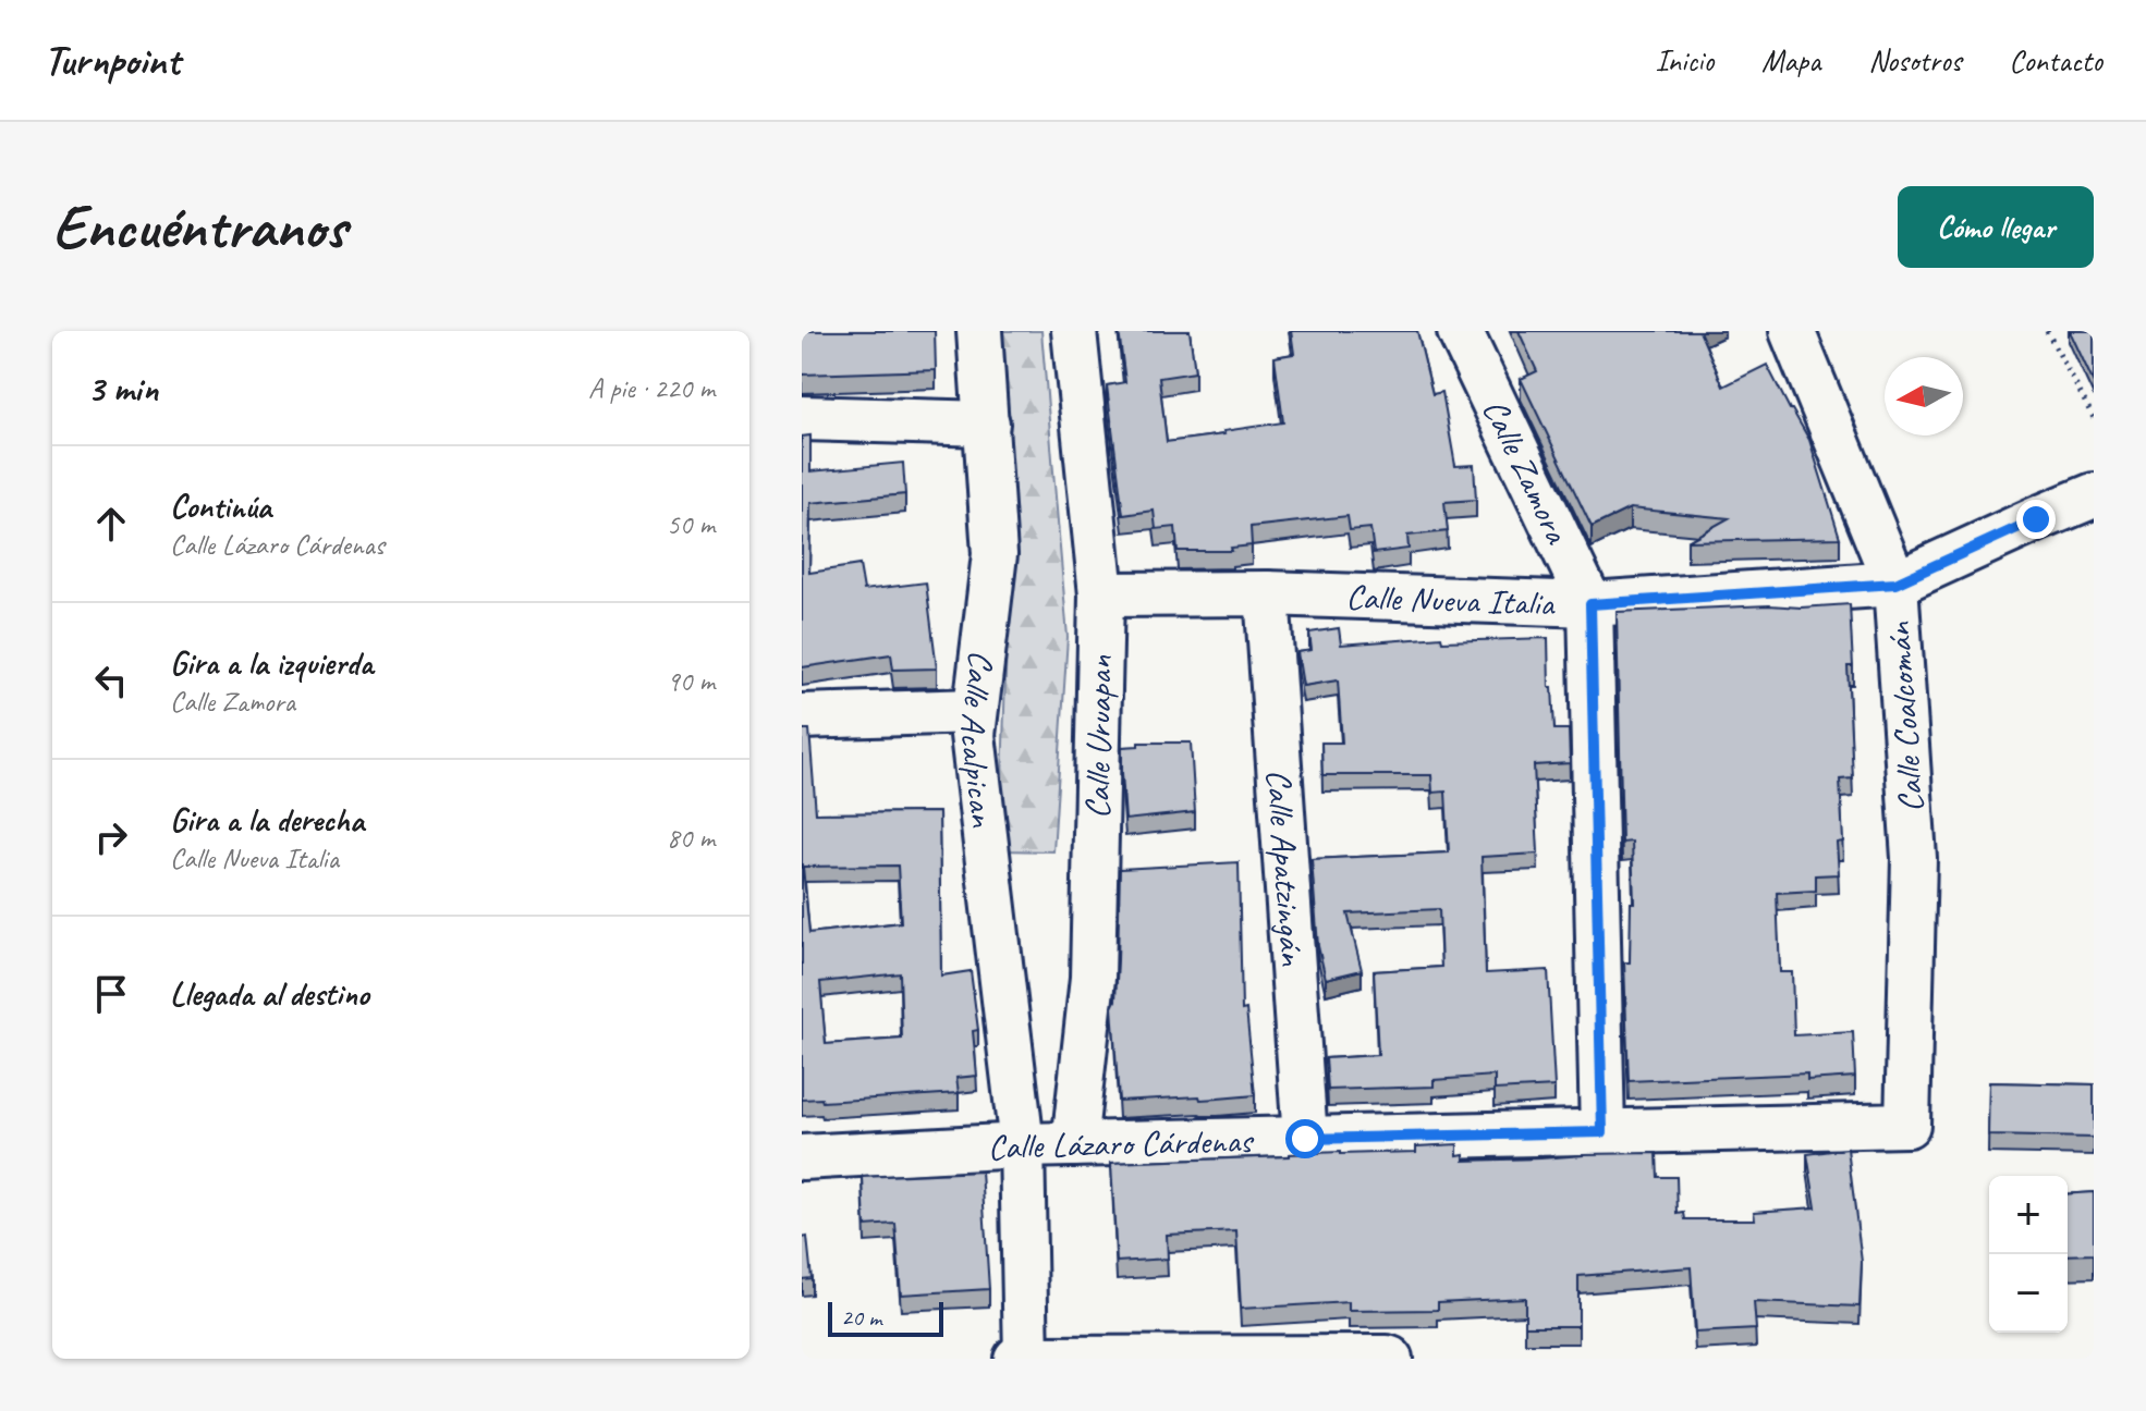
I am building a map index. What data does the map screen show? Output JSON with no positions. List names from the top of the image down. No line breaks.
{"streets":{"street":["Calle Zamora","Calle Nueva Italia","Calle Coalcomán","Calle Uruapan","Calle Acalpican","Calle Apatzingán","Calle Lázaro Cárdenas"]},"crossings":[["Calle Zamora","Calle Nueva Italia"],["Calle Zamora","Calle Lázaro Cárdenas"],["Calle Nueva Italia","Calle Coalcomán"],["Calle Nueva Italia","Calle Uruapan"],["Calle Nueva Italia","Calle Apatzingán"],["Calle Coalcomán","Calle Lázaro Cárdenas"],["Calle Uruapan","Calle Lázaro Cárdenas"],["Calle Acalpican","Calle Lázaro Cárdenas"],["Calle Apatzingán","Calle Lázaro Cárdenas"]],"scale_bar":"20 m","north":"left","page":{"header":"Turnpoint","nav":["Inicio","Mapa","Nosotros","Contacto"],"buttons":"Cómo llegar","title":"Encuéntranos","heading":["3 min","A pie · 220 m"],"list":[["Continúa","Calle Lázaro Cárdenas","50 m"],["Gira a la izquierda","Calle Zamora","90 m"],["Gira a la derecha","Calle Nueva Italia","80 m"],"Llegada al destino"],"map_buttons":["+","−"],"scale":"20 m"}}
